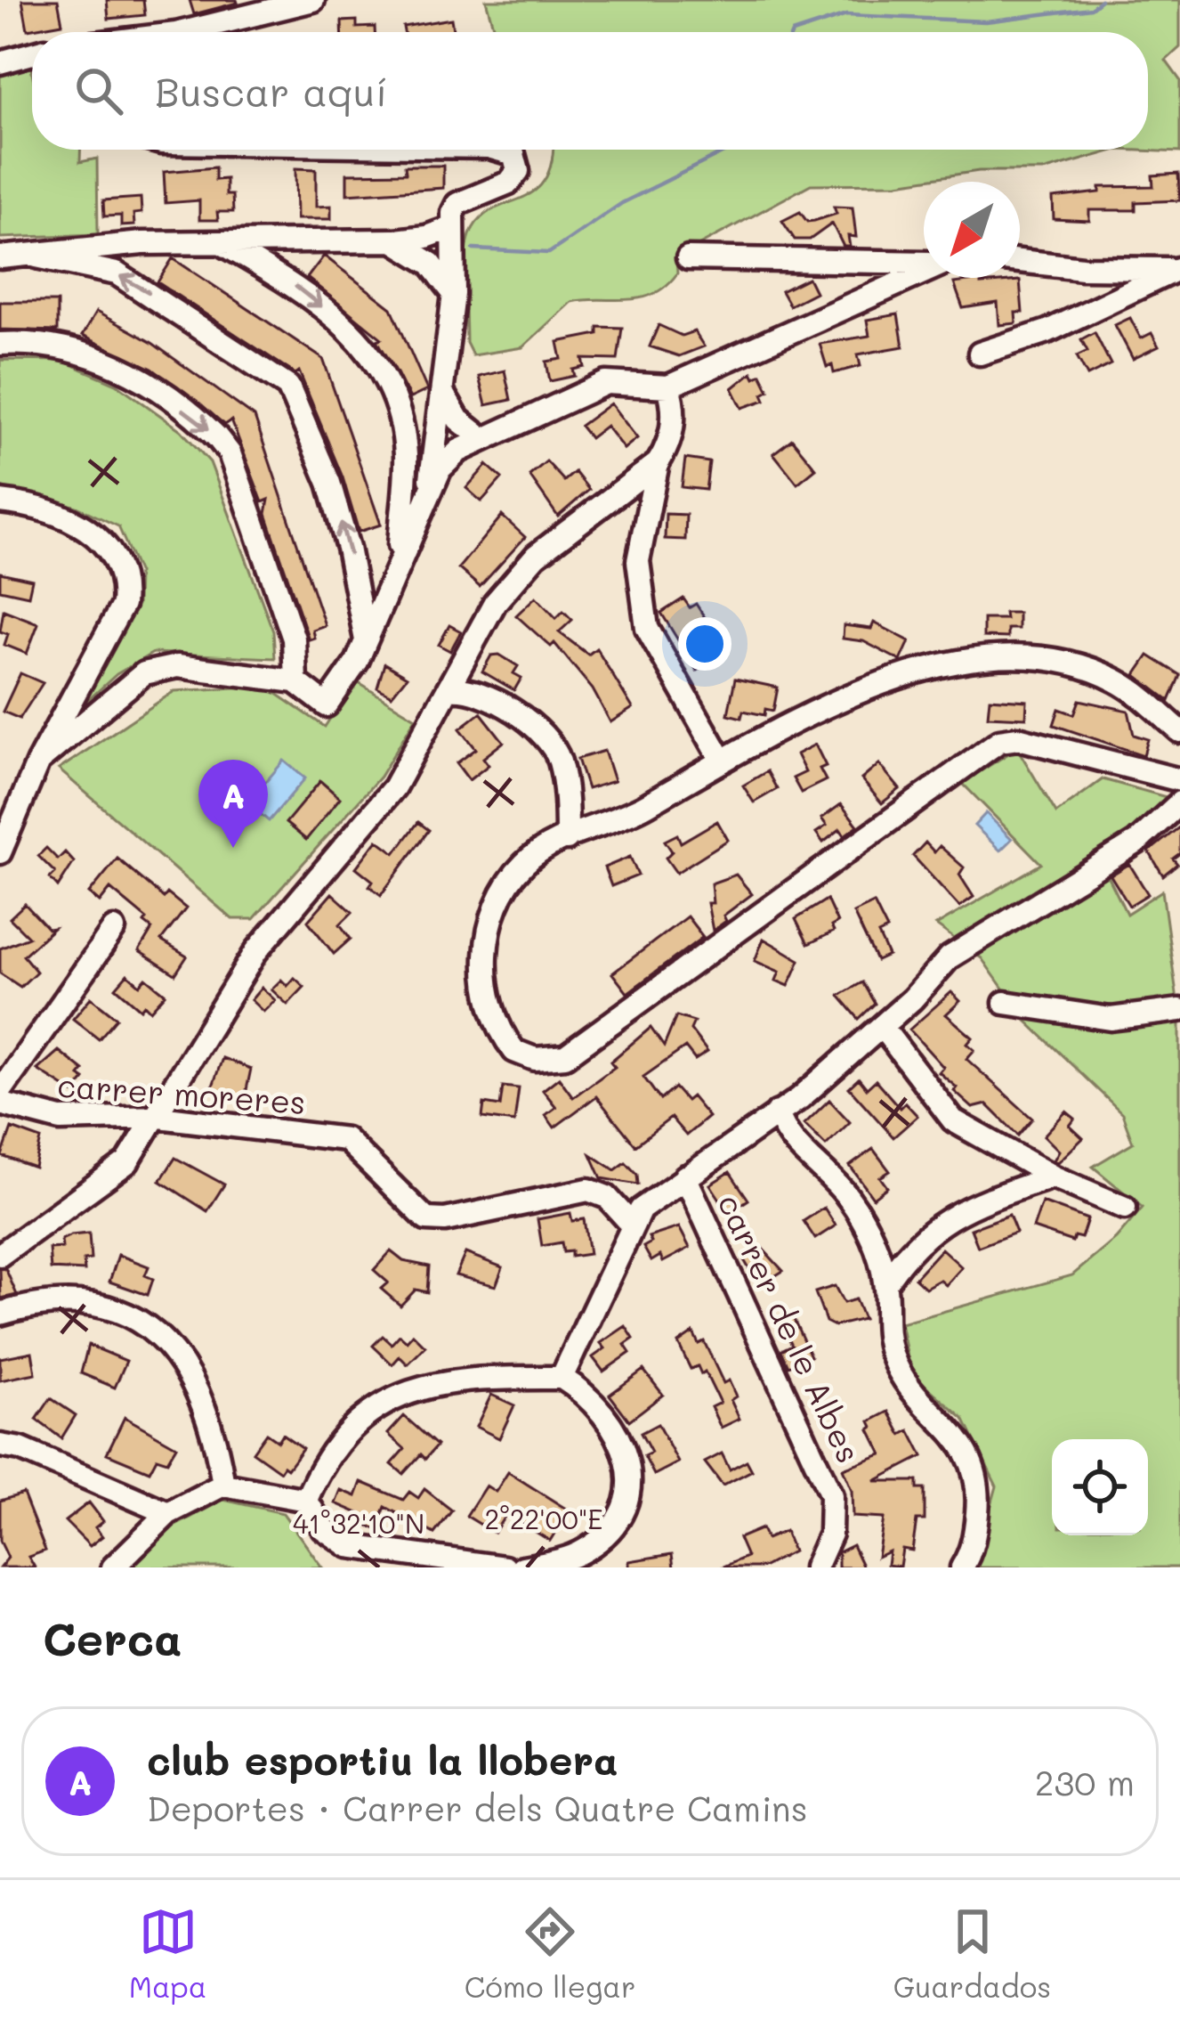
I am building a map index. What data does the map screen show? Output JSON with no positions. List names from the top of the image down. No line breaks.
{"streets":{"street":["carrer moreres","carrer de le Albes"]},"north":"bottom left","page":{"search":"Buscar aquí","pins":"A","heading":"Cerca","list":[{"mark":"A","name":"club esportiu la llobera","note":"Deportes · Carrer dels Quatre Camins","value":"230 m"}],"nav":["Mapa","Cómo llegar","Guardados"]},"coordinates":["2°22'00\"E","41°32'10\"N"]}
